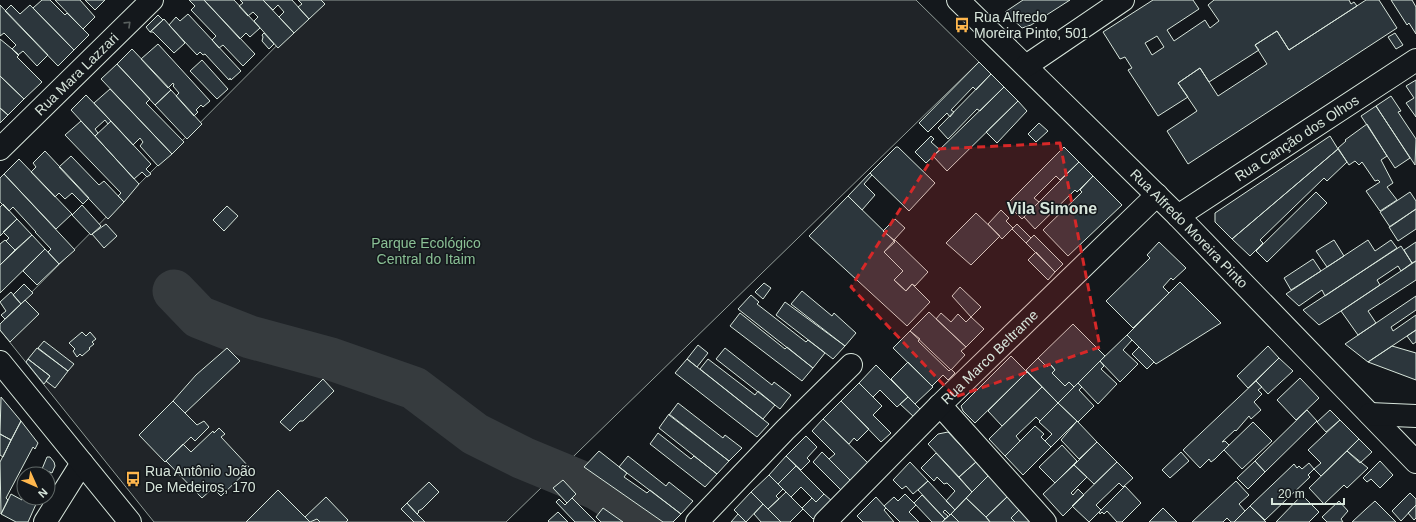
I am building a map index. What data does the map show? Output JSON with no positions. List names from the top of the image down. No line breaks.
{"streets":{"street":["Rua Mara Lazzari","Rua Canção dos Olhos","Rua Alfredo Moreira Pinto","Rua Marco Beltrame"]},"crossings":[["Rua Canção dos Olhos","Rua Alfredo Moreira Pinto"],["Rua Alfredo Moreira Pinto","Rua Marco Beltrame"]],"one_way":["Rua Mara Lazzari"],"districts":["Vila Simone"],"parks":["Parque Ecológico Central do Itaim"],"places":{"bus stop":["Rua Alfredo Moreira Pinto, 501","Rua Antônio João De Medeiros, 170"]},"scale_bar":"20 m","north":"bottom right"}
